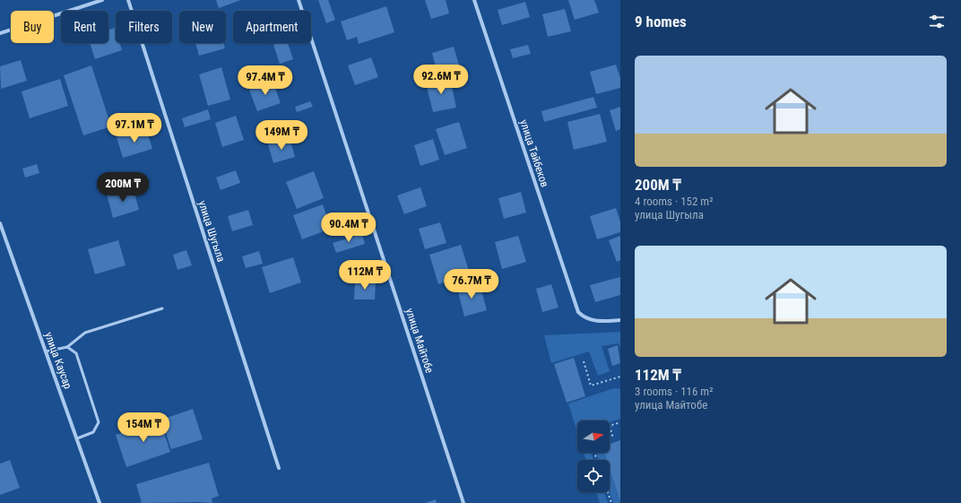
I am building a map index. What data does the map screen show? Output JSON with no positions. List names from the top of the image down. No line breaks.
{"streets":{"street":["улица Тайбеков","улица Шугыла","улица Майтобе","улица Каусар"]},"north":"right","page":{"heading":"9 homes","chip":["Buy","Rent","Filters","New","Apartment"],"list":[{"name":"200M ₸","note":"4 rooms · 152 m² · улица Шугыла"},{"name":"112M ₸","note":"3 rooms · 116 m² · улица Майтобе"}],"price":["92.6M ₸","97.4M ₸","97.1M ₸","149M ₸","200M ₸","90.4M ₸","112M ₸","76.7M ₸","154M ₸"]}}
